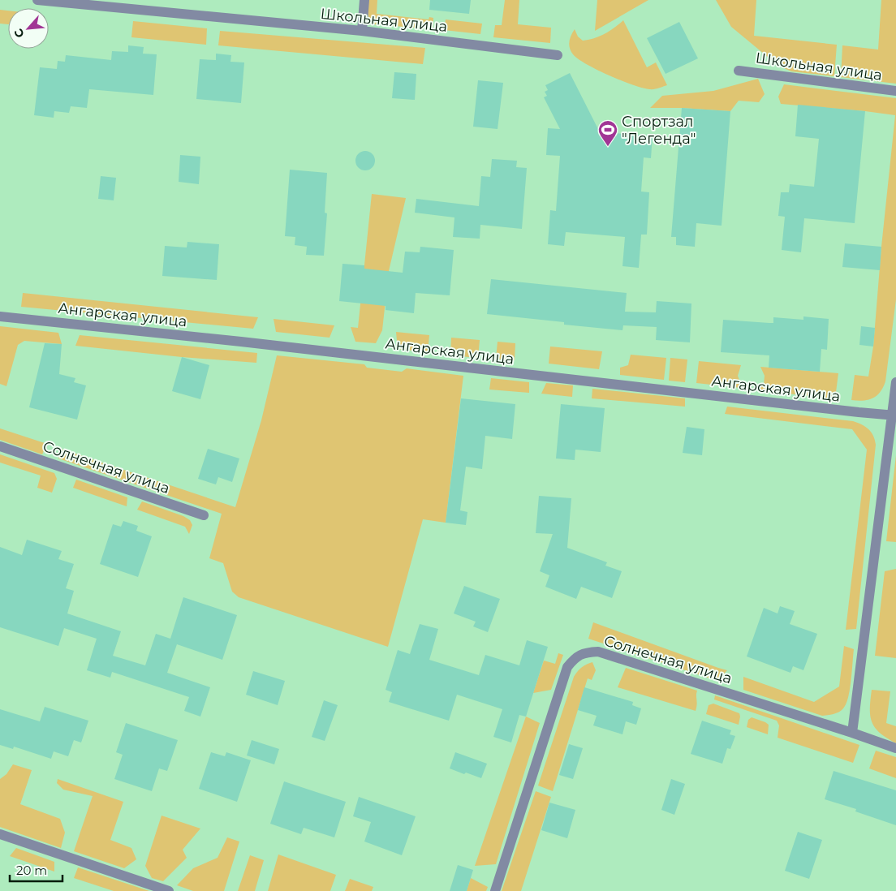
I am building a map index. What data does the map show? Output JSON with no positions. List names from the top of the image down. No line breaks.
{"streets":{"street":["Школьная улица","Ангарская улица","Солнечная улица"]},"places":{"sports":["Спортзал \"Легенда\""]},"scale_bar":"20 m","north":"bottom left"}
